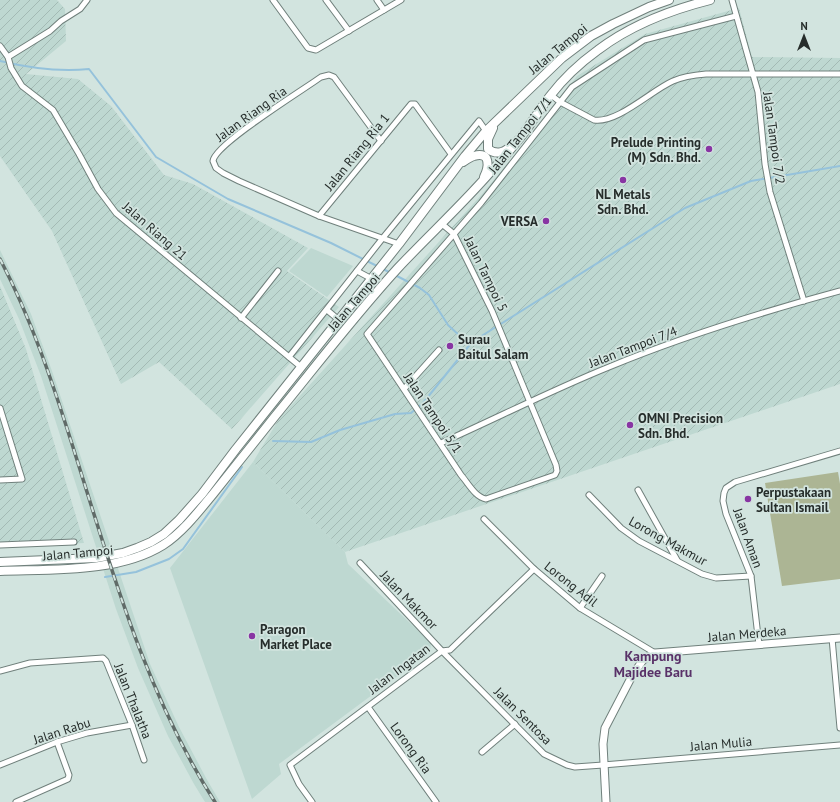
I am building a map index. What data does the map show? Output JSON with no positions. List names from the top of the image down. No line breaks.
{"streets":{"main road":["Jalan Tampoi"],"street":["Jalan Riang Ria","Jalan Tampoi 7/1","Jalan Tampoi 7/2","Jalan Riang Ria 1","Jalan Riang 21","Jalan Tampoi 5","Jalan Tampoi 7/4","Jalan Tampoi 5/1","Jalan Aman","Lorong Makmur","Lorong Adil","Jalan Makmor","Jalan Merdeka","Jalan Ingatan","Jalan Thalatha","Jalan Sentosa","Jalan Rabu","Jalan Mulia","Lorong Ria"]},"crossings":[["Jalan Tampoi","Jalan Riang Ria"],["Jalan Tampoi","Jalan Riang 21"],["Jalan Tampoi","Jalan Tampoi 5"],["Jalan Riang Ria","Jalan Riang Ria 1"],["Jalan Tampoi 7/1","Jalan Tampoi 7/2"],["Jalan Tampoi 7/1","Jalan Tampoi 5"],["Jalan Tampoi 7/1","Jalan Tampoi 5/1"],["Jalan Tampoi 7/2","Jalan Tampoi 7/4"],["Jalan Tampoi 5","Jalan Tampoi 7/4"],["Jalan Tampoi 5","Jalan Tampoi 5/1"],["Jalan Tampoi 7/4","Jalan Tampoi 5/1"],["Jalan Aman","Lorong Makmur"],["Jalan Aman","Jalan Merdeka"],["Lorong Adil","Jalan Merdeka"],["Lorong Adil","Jalan Ingatan"],["Jalan Makmor","Jalan Ingatan"],["Jalan Makmor","Jalan Sentosa"],["Jalan Ingatan","Jalan Sentosa"],["Jalan Ingatan","Lorong Ria"],["Jalan Thalatha","Jalan Rabu"],["Jalan Sentosa","Jalan Mulia"]],"districts":["Kampung Majidee Baru"],"places":["Prelude Printing (M) Sdn. Bhd.","NL Metals Sdn. Bhd.","VERSA","Surau Baitul Salam","OMNI Precision Sdn. Bhd.","Perpustakaan Sultan Ismail","Paragon Market Place"],"north":"top"}
